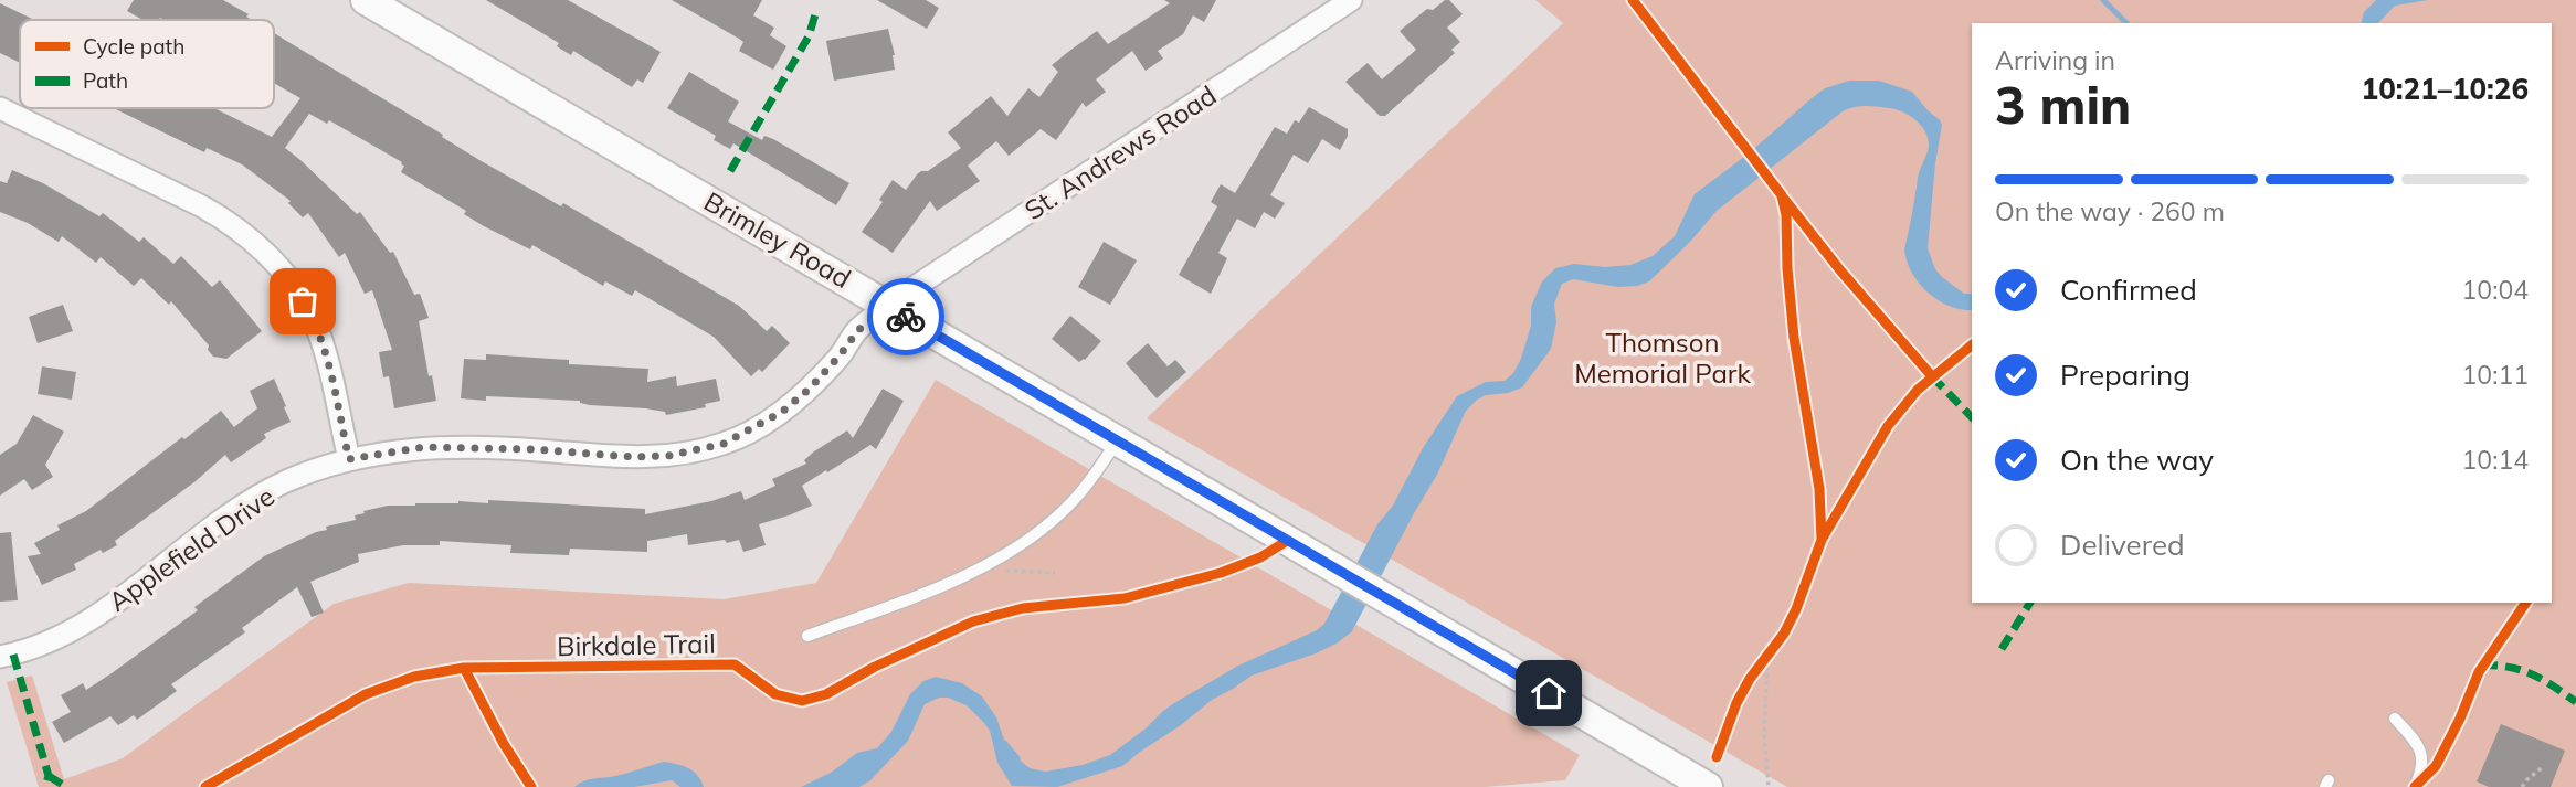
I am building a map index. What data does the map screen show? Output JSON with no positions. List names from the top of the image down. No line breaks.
{"streets":{"main road":["Brimley Road"],"street":["St. Andrews Road","Applefield Drive"],"cycle path":["Birkdale Trail"]},"crossings":[["St. Andrews Road","Brimley Road"],["St. Andrews Road","Applefield Drive"],["Brimley Road","Applefield Drive"]],"parks":["Thomson Memorial Park"],"legend":["Cycle path","Path"],"page":{"heading":["3 min","Arriving in","10:21–10:26"],"bar":"On the way · 260 m","list":[["Confirmed","10:04"],["Preparing","10:11"],["On the way","10:14"],"Delivered"]}}
